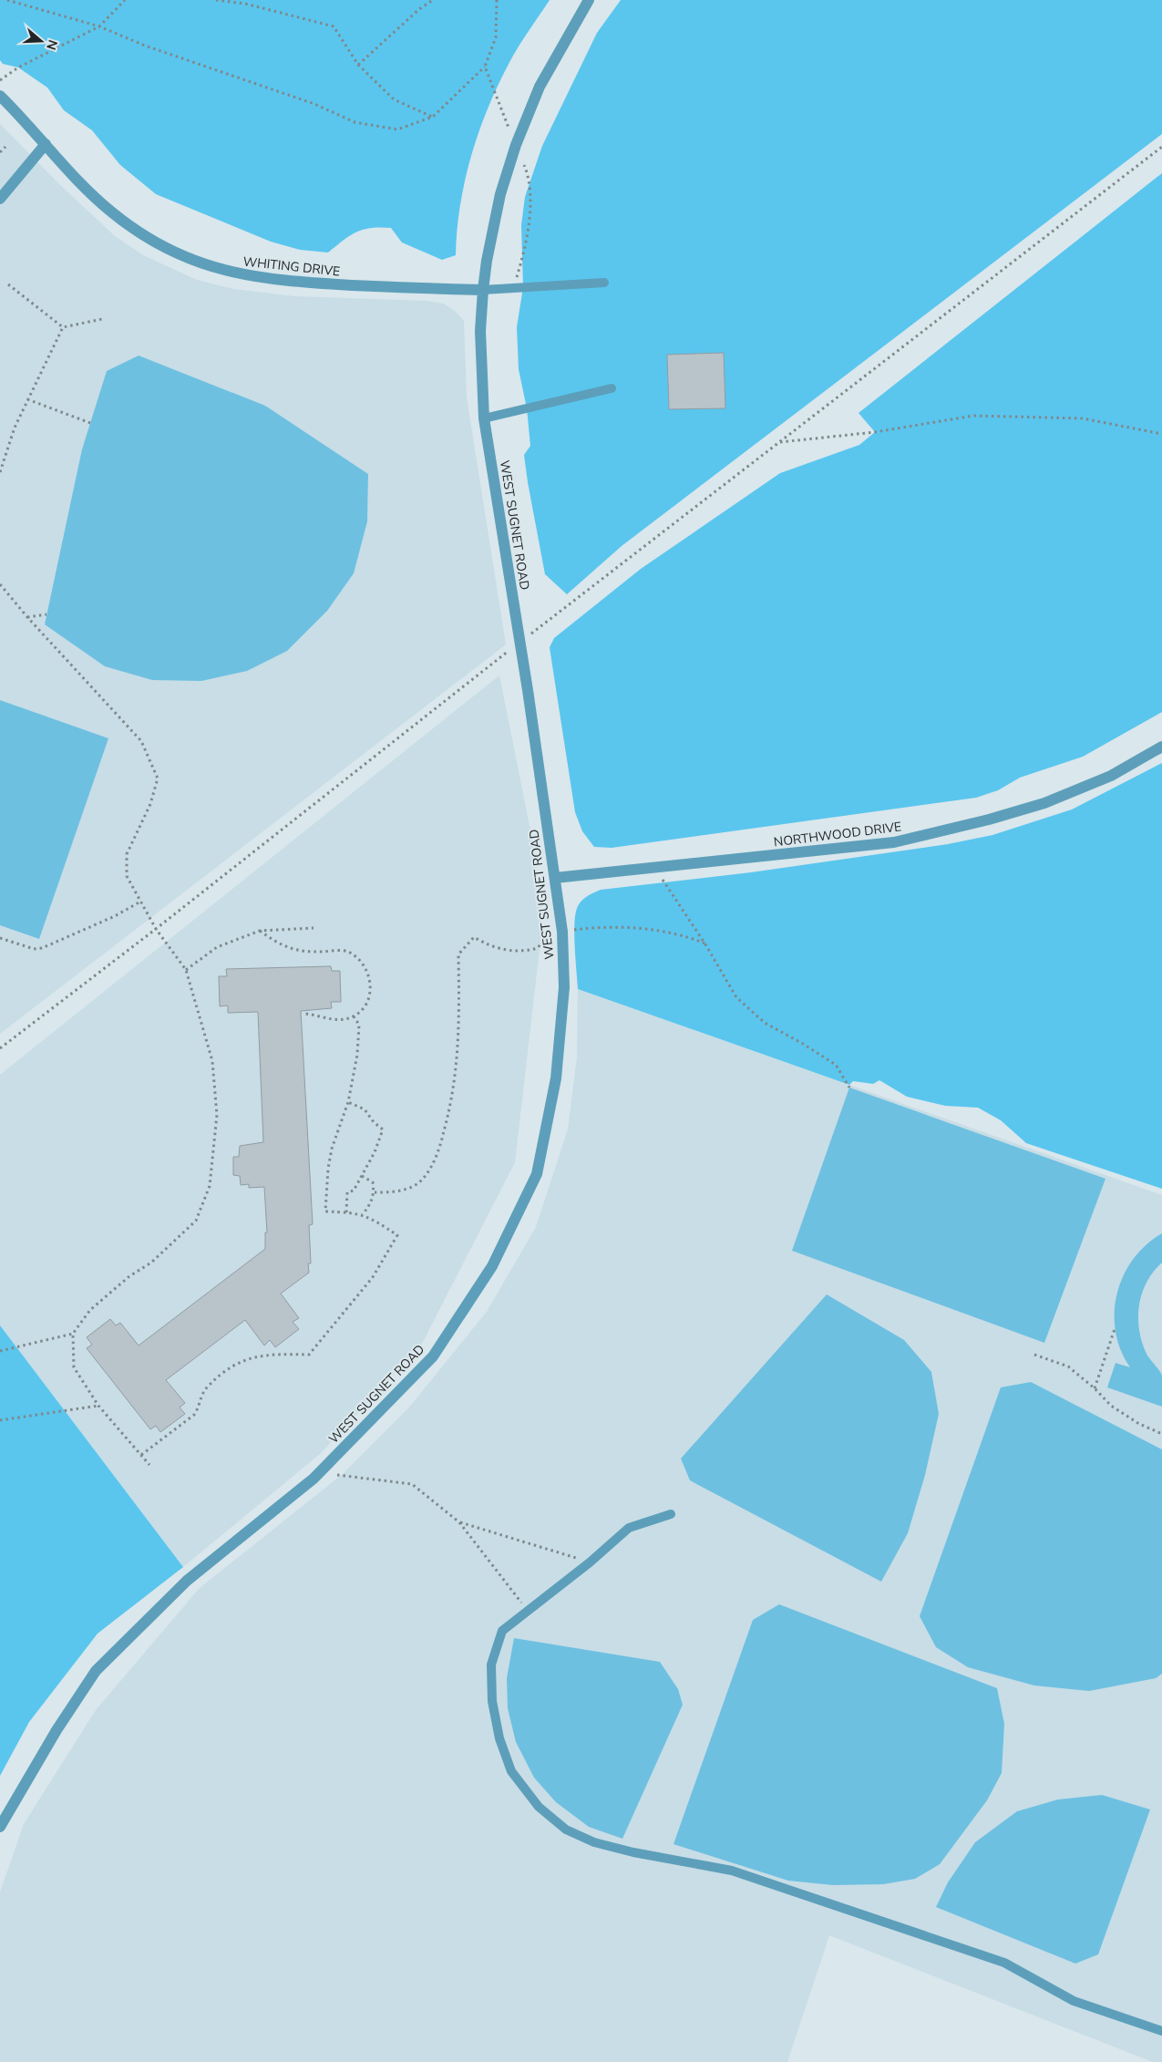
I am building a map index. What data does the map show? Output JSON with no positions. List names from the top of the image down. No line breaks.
{"streets":{"street":["WHITING DRIVE","WEST SUGNET ROAD","NORTHWOOD DRIVE"]},"crossings":[["WHITING DRIVE","WEST SUGNET ROAD"],["WEST SUGNET ROAD","NORTHWOOD DRIVE"]],"north":"right"}
